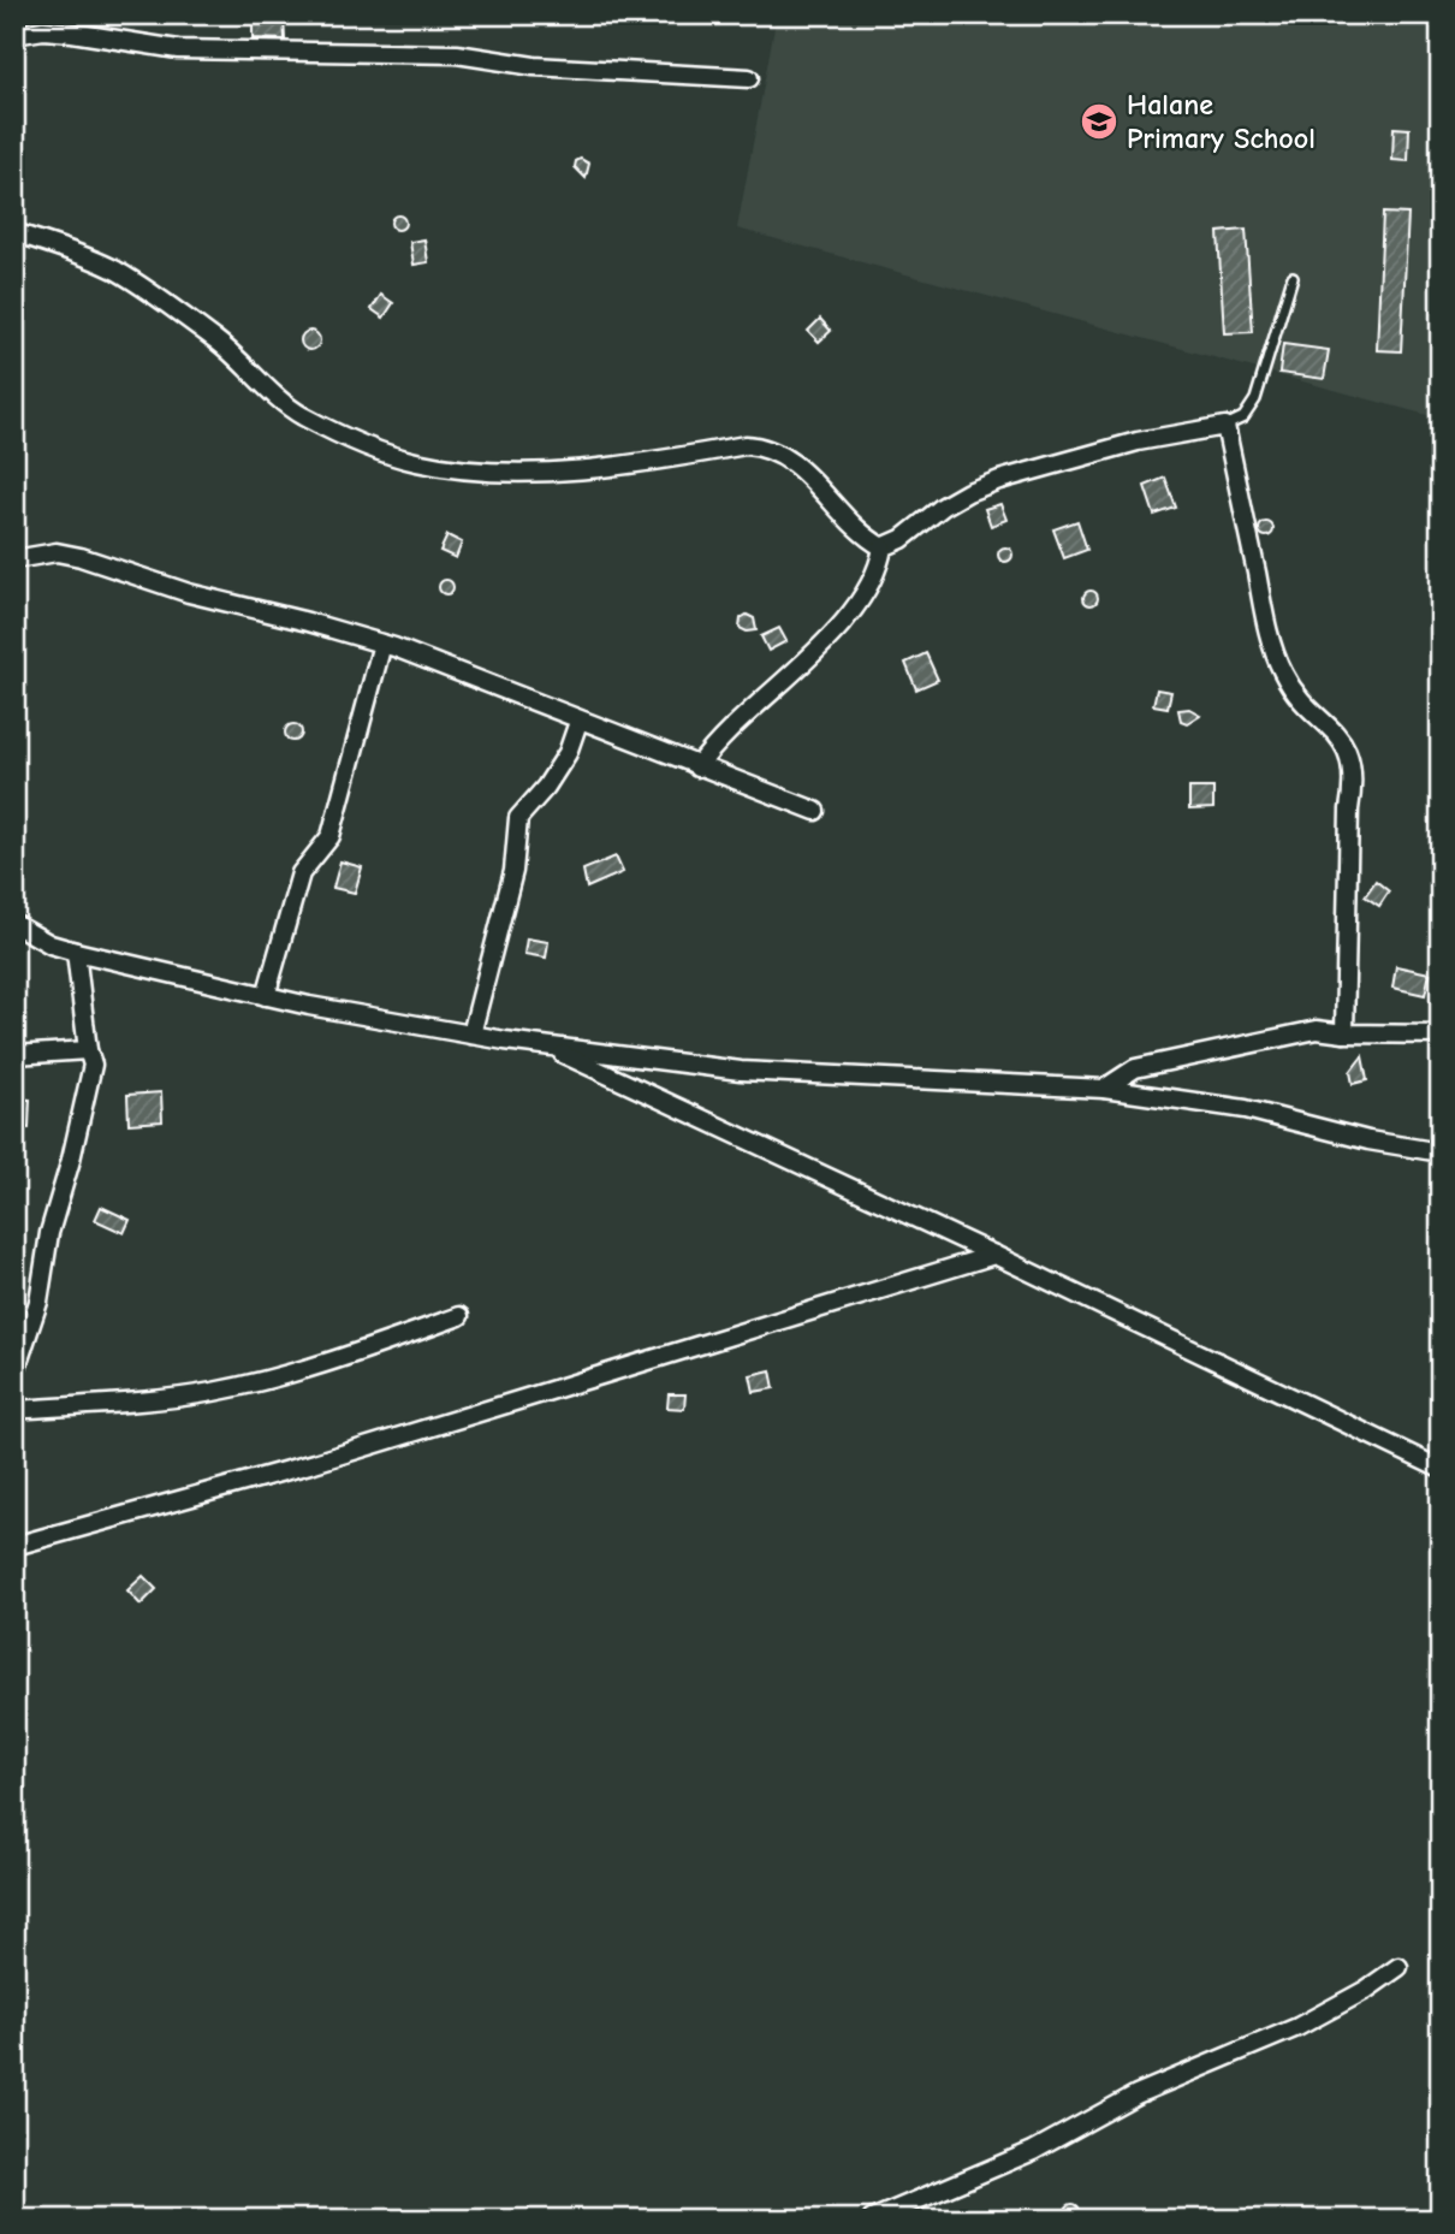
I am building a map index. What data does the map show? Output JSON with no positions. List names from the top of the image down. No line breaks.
{"places":{"school or university":["Halane Primary School"]}}
